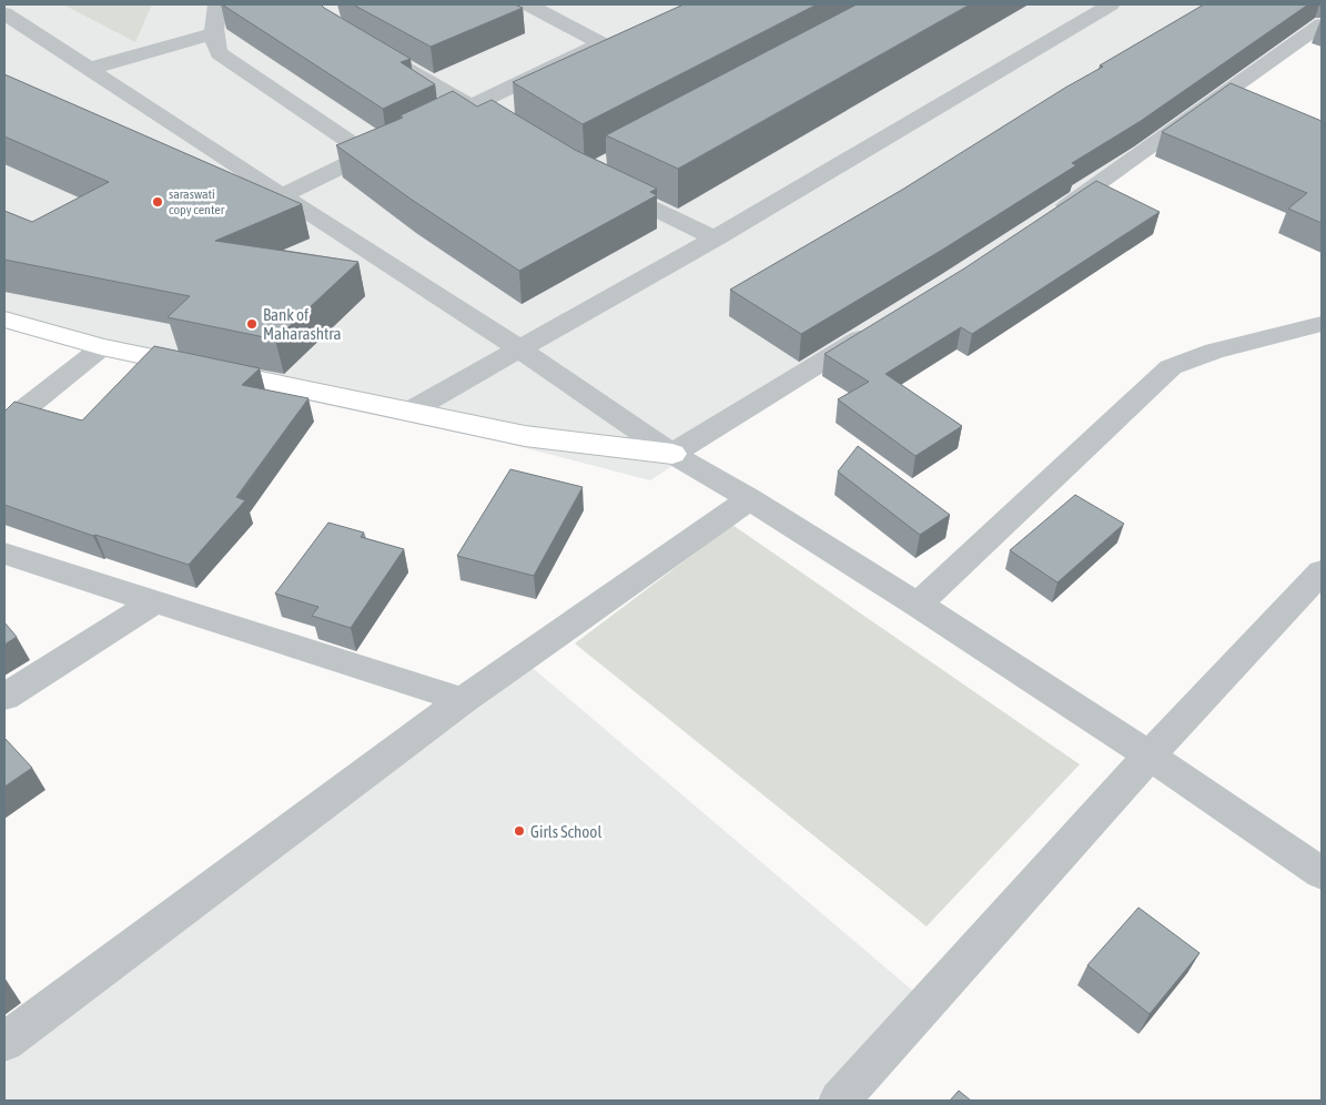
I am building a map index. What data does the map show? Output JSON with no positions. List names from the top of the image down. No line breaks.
{"places":["saraswati copy center","Bank of Maharashtra","Girls School"]}
